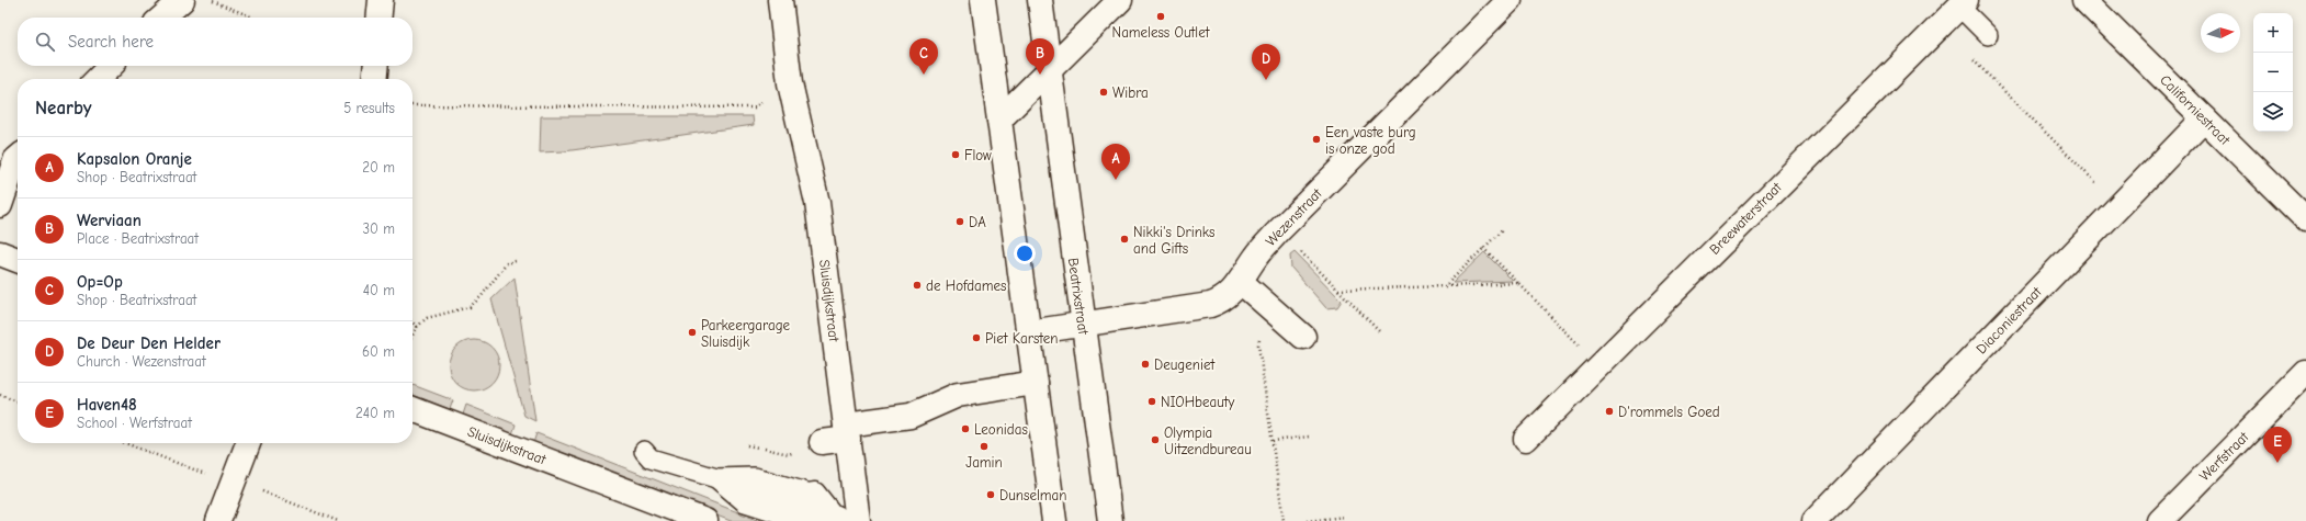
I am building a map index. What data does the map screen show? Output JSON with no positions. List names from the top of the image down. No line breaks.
{"streets":{"street":["Californiestraat","Wezenstraat","Breewaterstraat","Beatrixstraat","Sluisdijkstraat","Diaconiestraat","Werfstraat"]},"crossings":[["Californiestraat","Diaconiestraat"],["Wezenstraat","Beatrixstraat"]],"places":["Nameless Outlet","Wibra","Een vaste burg is onze god","Flow","DA","Nikki's Drinks and Gifts","de Hofdames","Parkeergarage Sluisdijk","Piet Karsten","Deugeniet","NIOHbeauty","D'rommels Goed","Leonidas","Olympia Uitzendbureau","Jamin","Dunselman"],"north":"right","page":{"map_buttons":["+","−"],"search":"Search here","pins":["B","C","D","A","E"],"heading":["Nearby","5 results"],"list":[{"mark":"A","name":"Kapsalon Oranje","note":"Shop · Beatrixstraat","value":"20 m"},{"mark":"B","name":"Werviaan","note":"Place · Beatrixstraat","value":"30 m"},{"mark":"C","name":"Op=Op","note":"Shop · Beatrixstraat","value":"40 m"},{"mark":"D","name":"De Deur Den Helder","note":"Church · Wezenstraat","value":"60 m"},{"mark":"E","name":"Haven48","note":"School · Werfstraat","value":"240 m"}]}}
